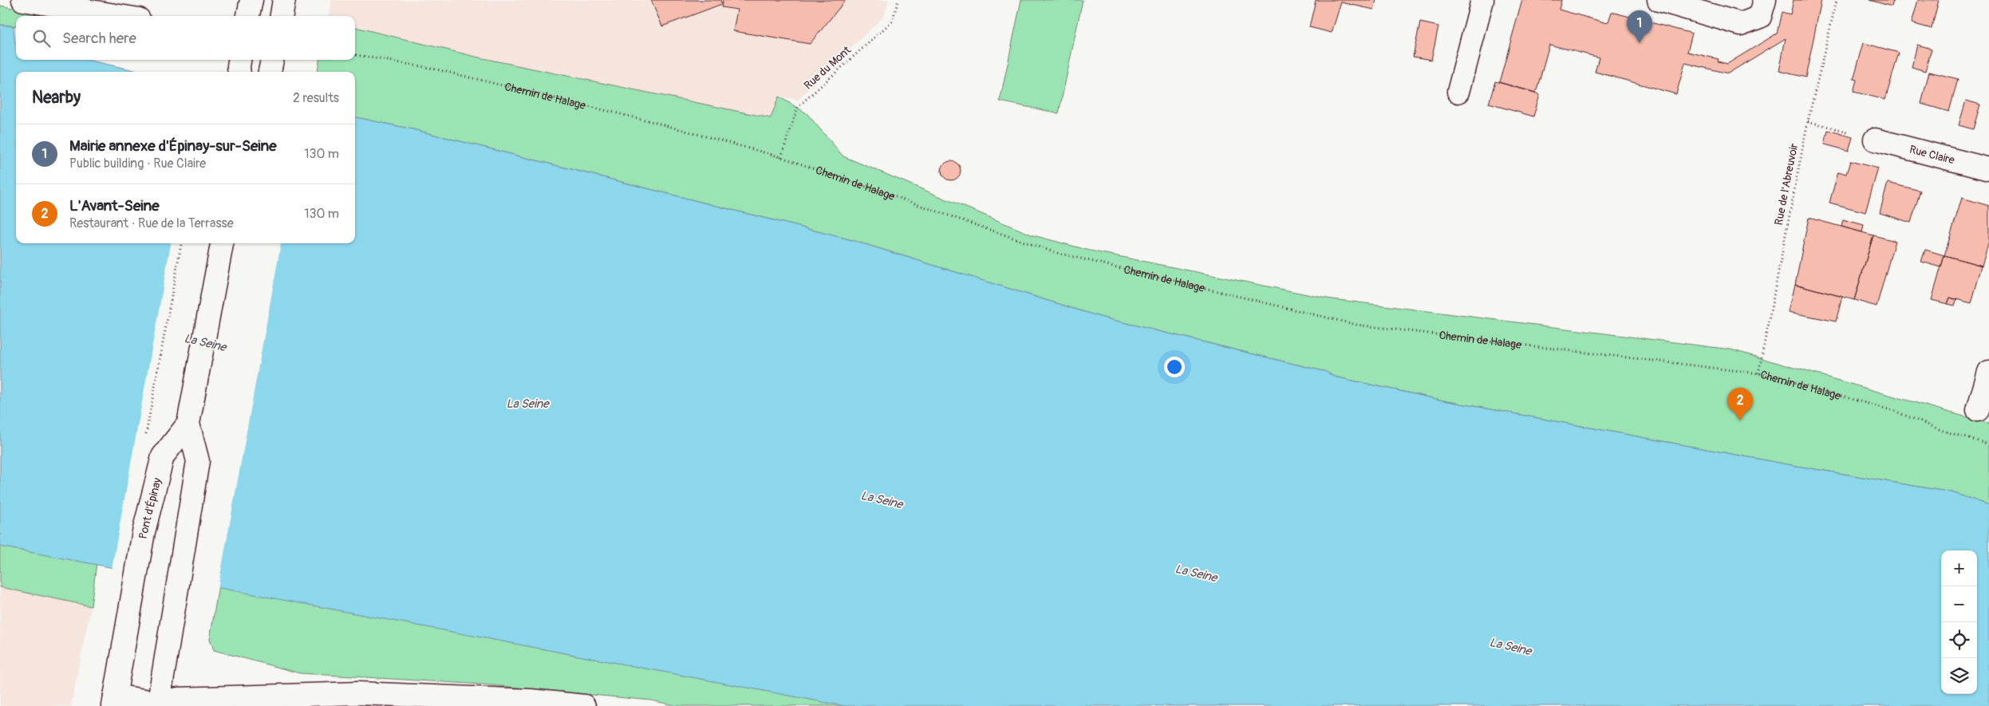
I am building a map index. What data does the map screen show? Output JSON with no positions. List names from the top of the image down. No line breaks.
{"streets":{"main road":["Rue Claire","Pont d'Épinay"],"path":["Rue du Mont","Chemin de Halage","Rue de l'Abreuvoir"]},"crossings":[["Rue du Mont","Chemin de Halage"],["Chemin de Halage","Rue de l'Abreuvoir"]],"water":["La Seine"],"page":{"pins":["1","2"],"search":"Search here","heading":["Nearby","2 results"],"list":[{"mark":"1","name":"Mairie annexe d'Épinay-sur-Seine","note":"Public building · Rue Claire","value":"130 m"},{"mark":"2","name":"L'Avant-Seine","note":"Restaurant · Rue de la Terrasse","value":"130 m"}],"map_buttons":["+","−"]}}
